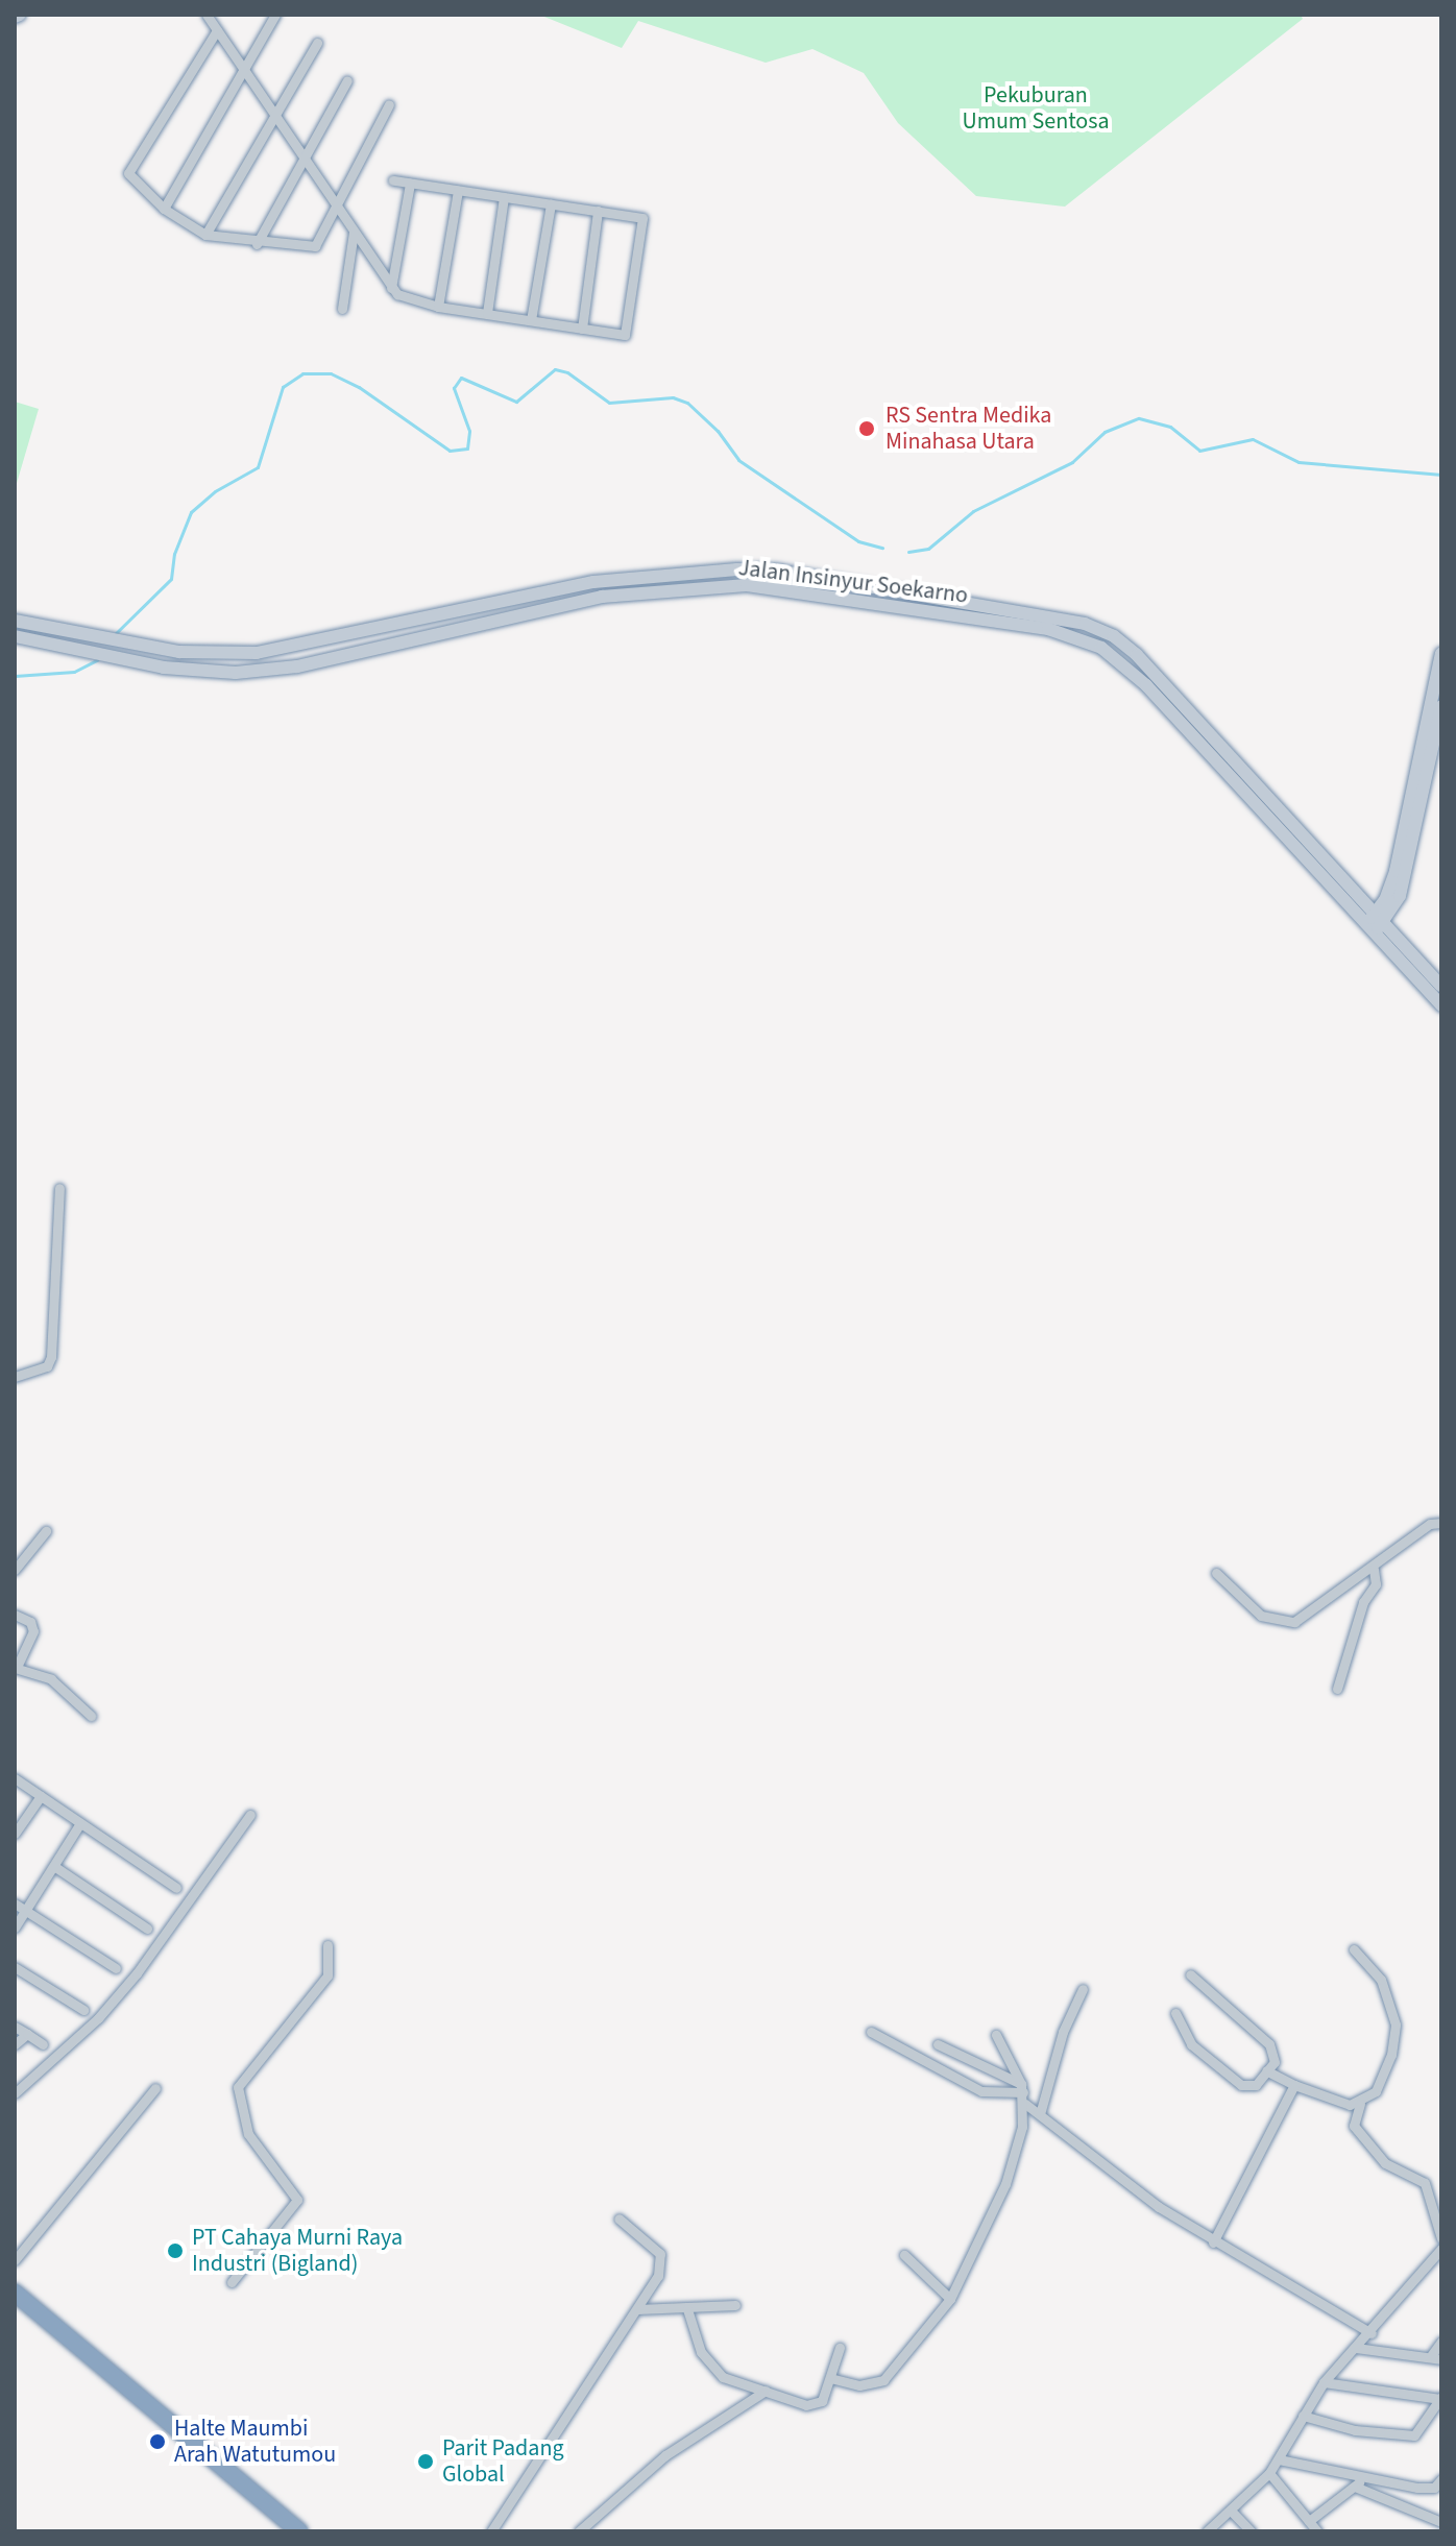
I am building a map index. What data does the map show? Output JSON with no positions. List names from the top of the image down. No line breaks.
{"streets":{"main road":["Jalan Insinyur Soekarno"]},"parks":["Pekuburan Umum Sentosa"],"places":["RS Sentra Medika Minahasa Utara","PT Cahaya Murni Raya Industri (Bigland)","Halte Maumbi Arah Watutumou","Parit Padang Global"]}
